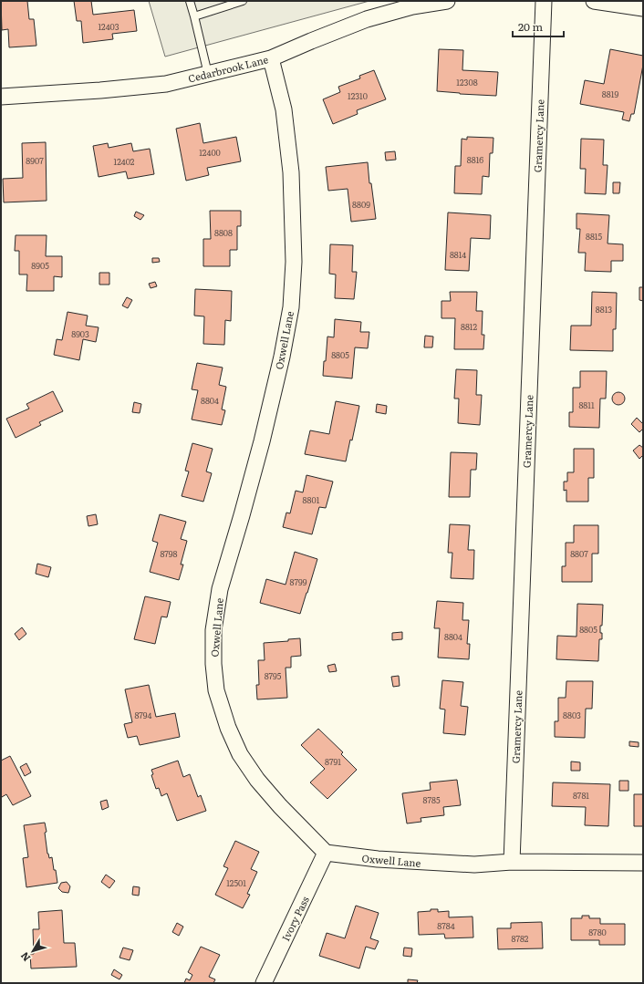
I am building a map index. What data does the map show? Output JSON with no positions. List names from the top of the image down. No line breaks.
{"streets":{"street":["Cedarbrook Lane","Gramercy Lane","Oxwell Lane","Ivory Pass"]},"crossings":[["Cedarbrook Lane","Oxwell Lane"],["Gramercy Lane","Oxwell Lane"],["Oxwell Lane","Ivory Pass"]],"house_numbers":["12403","12308","8819","12310","12400","8816","8907","12402","8809","8808","8815","8814","8905","8813","8812","8903","8805","8804","8811","8801","8798","8807","8799","8805","8804","8795","8794","8803","8791","8781","8785","12501","8784","8780","8782"],"scale_bar":"20 m","north":"bottom left"}
